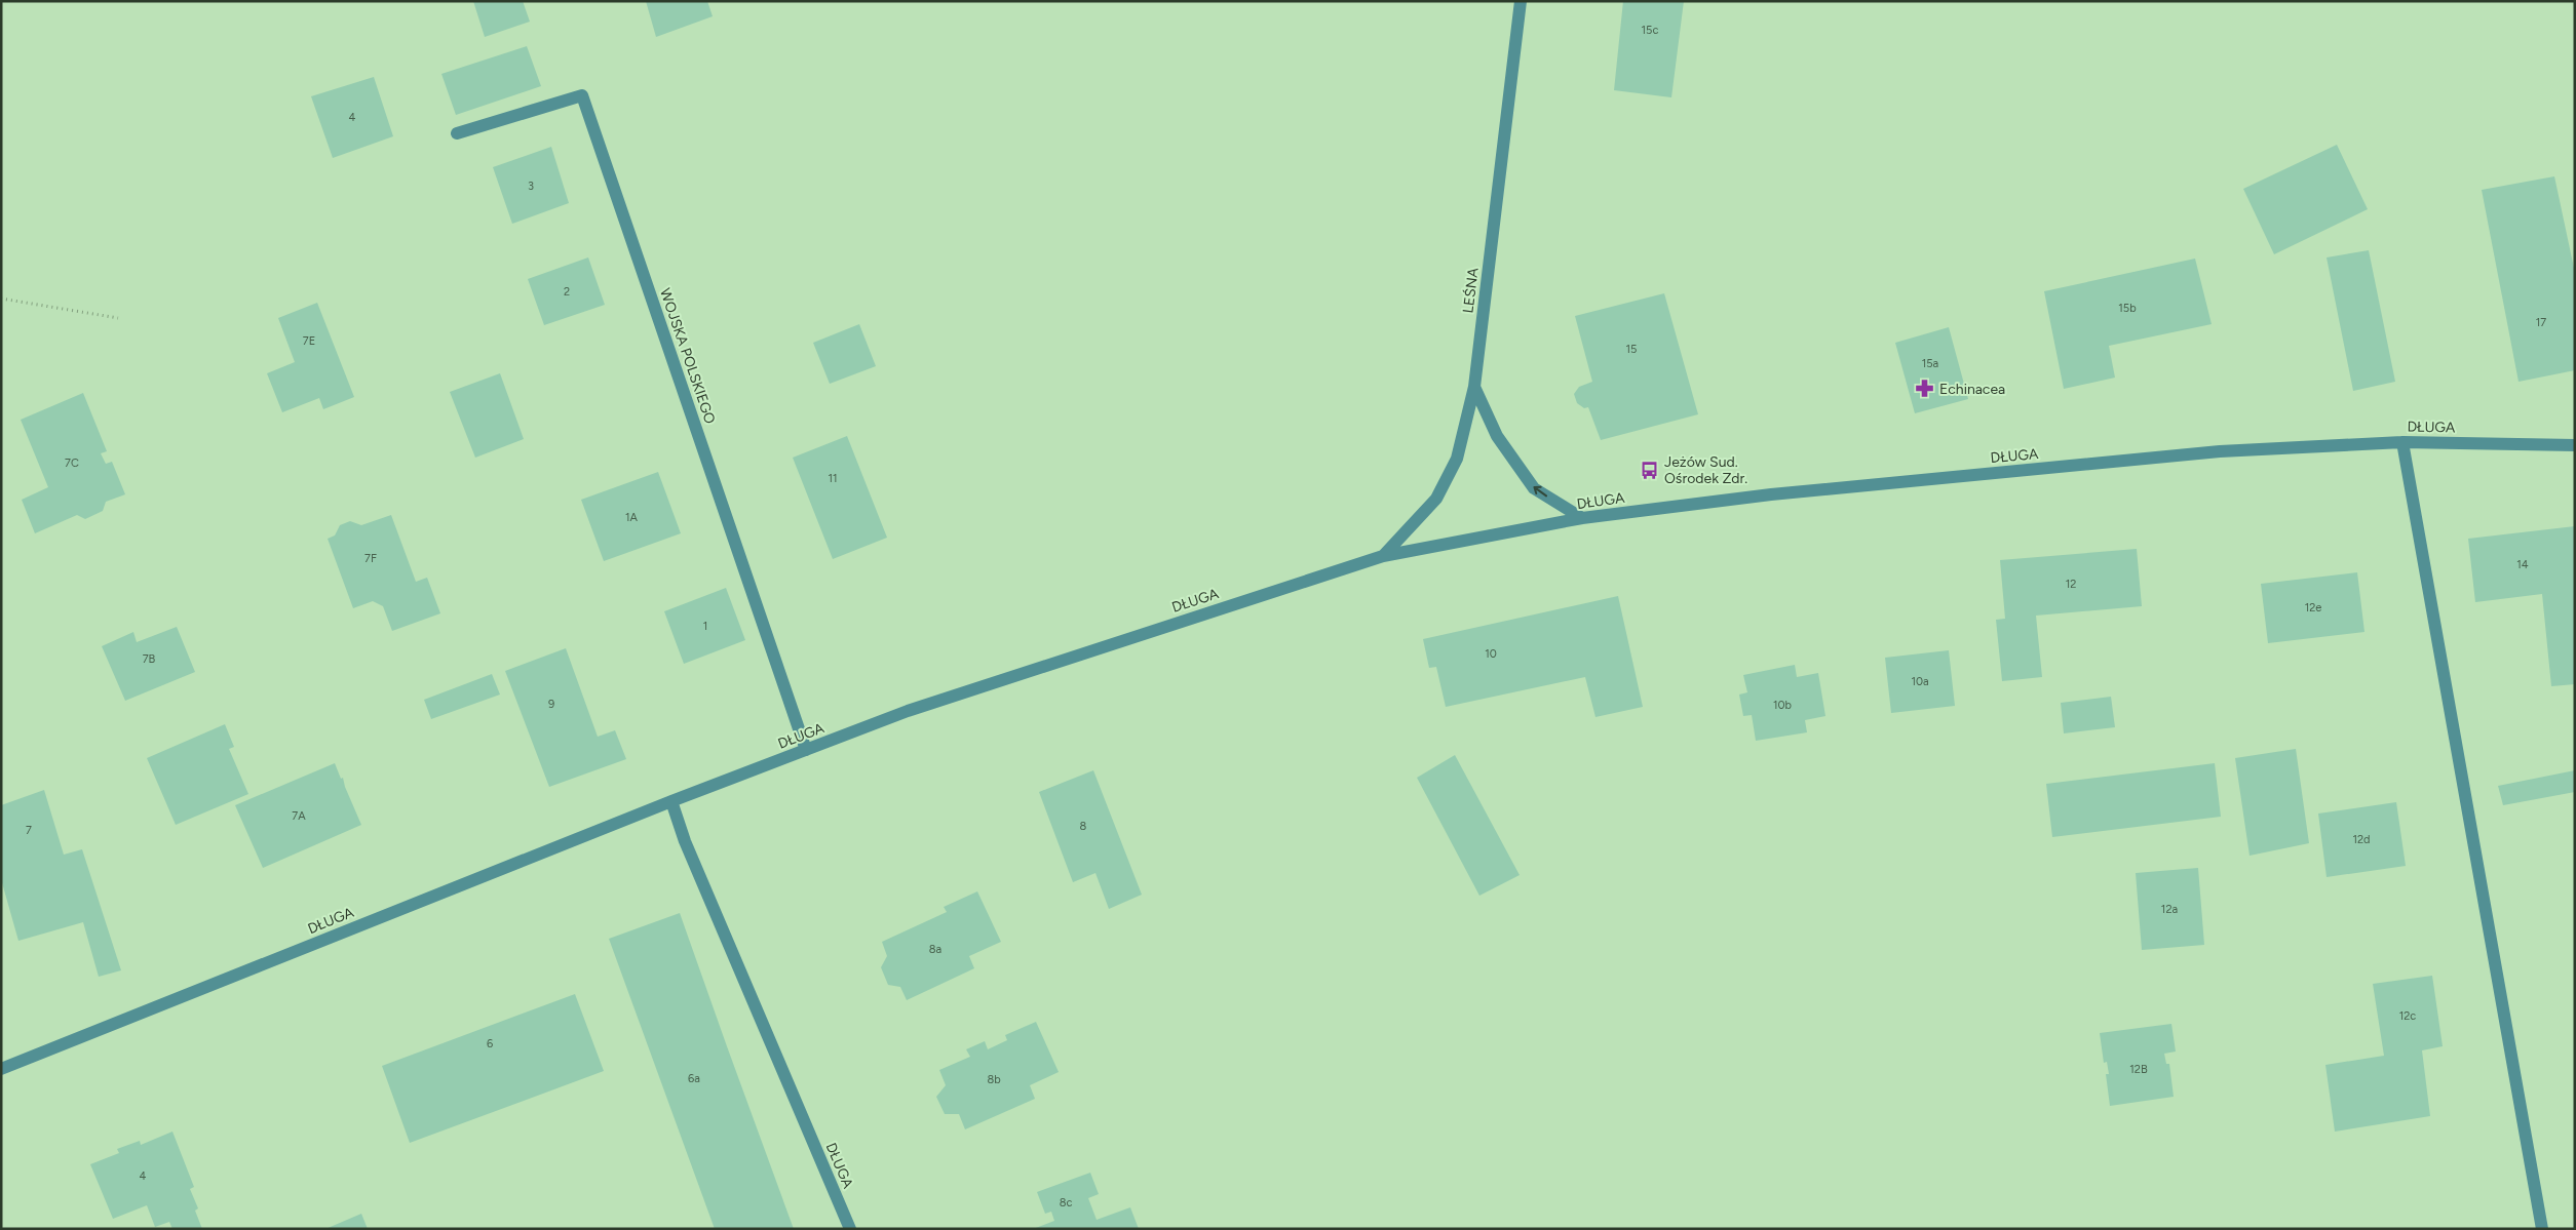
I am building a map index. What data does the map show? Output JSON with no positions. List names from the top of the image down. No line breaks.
{"streets":{"street":["LEŚNA","WOJSKA POLSKIEGO","DŁUGA"]},"crossings":[["LEŚNA","DŁUGA"],["WOJSKA POLSKIEGO","DŁUGA"]],"places":{"pharmacy":["Echinacea"],"bus stop":["Jeżów Sud. Ośrodek Zdr."]},"house_numbers":["15c","4","3","2","15b","17","7E","15","15a","7C","11","1A","7F","14","12","12e","1","10","7B","10a","9","10b","7A","8","7","12d","12a","8a","12c","6","12B","6a","8b","4","8c"]}
